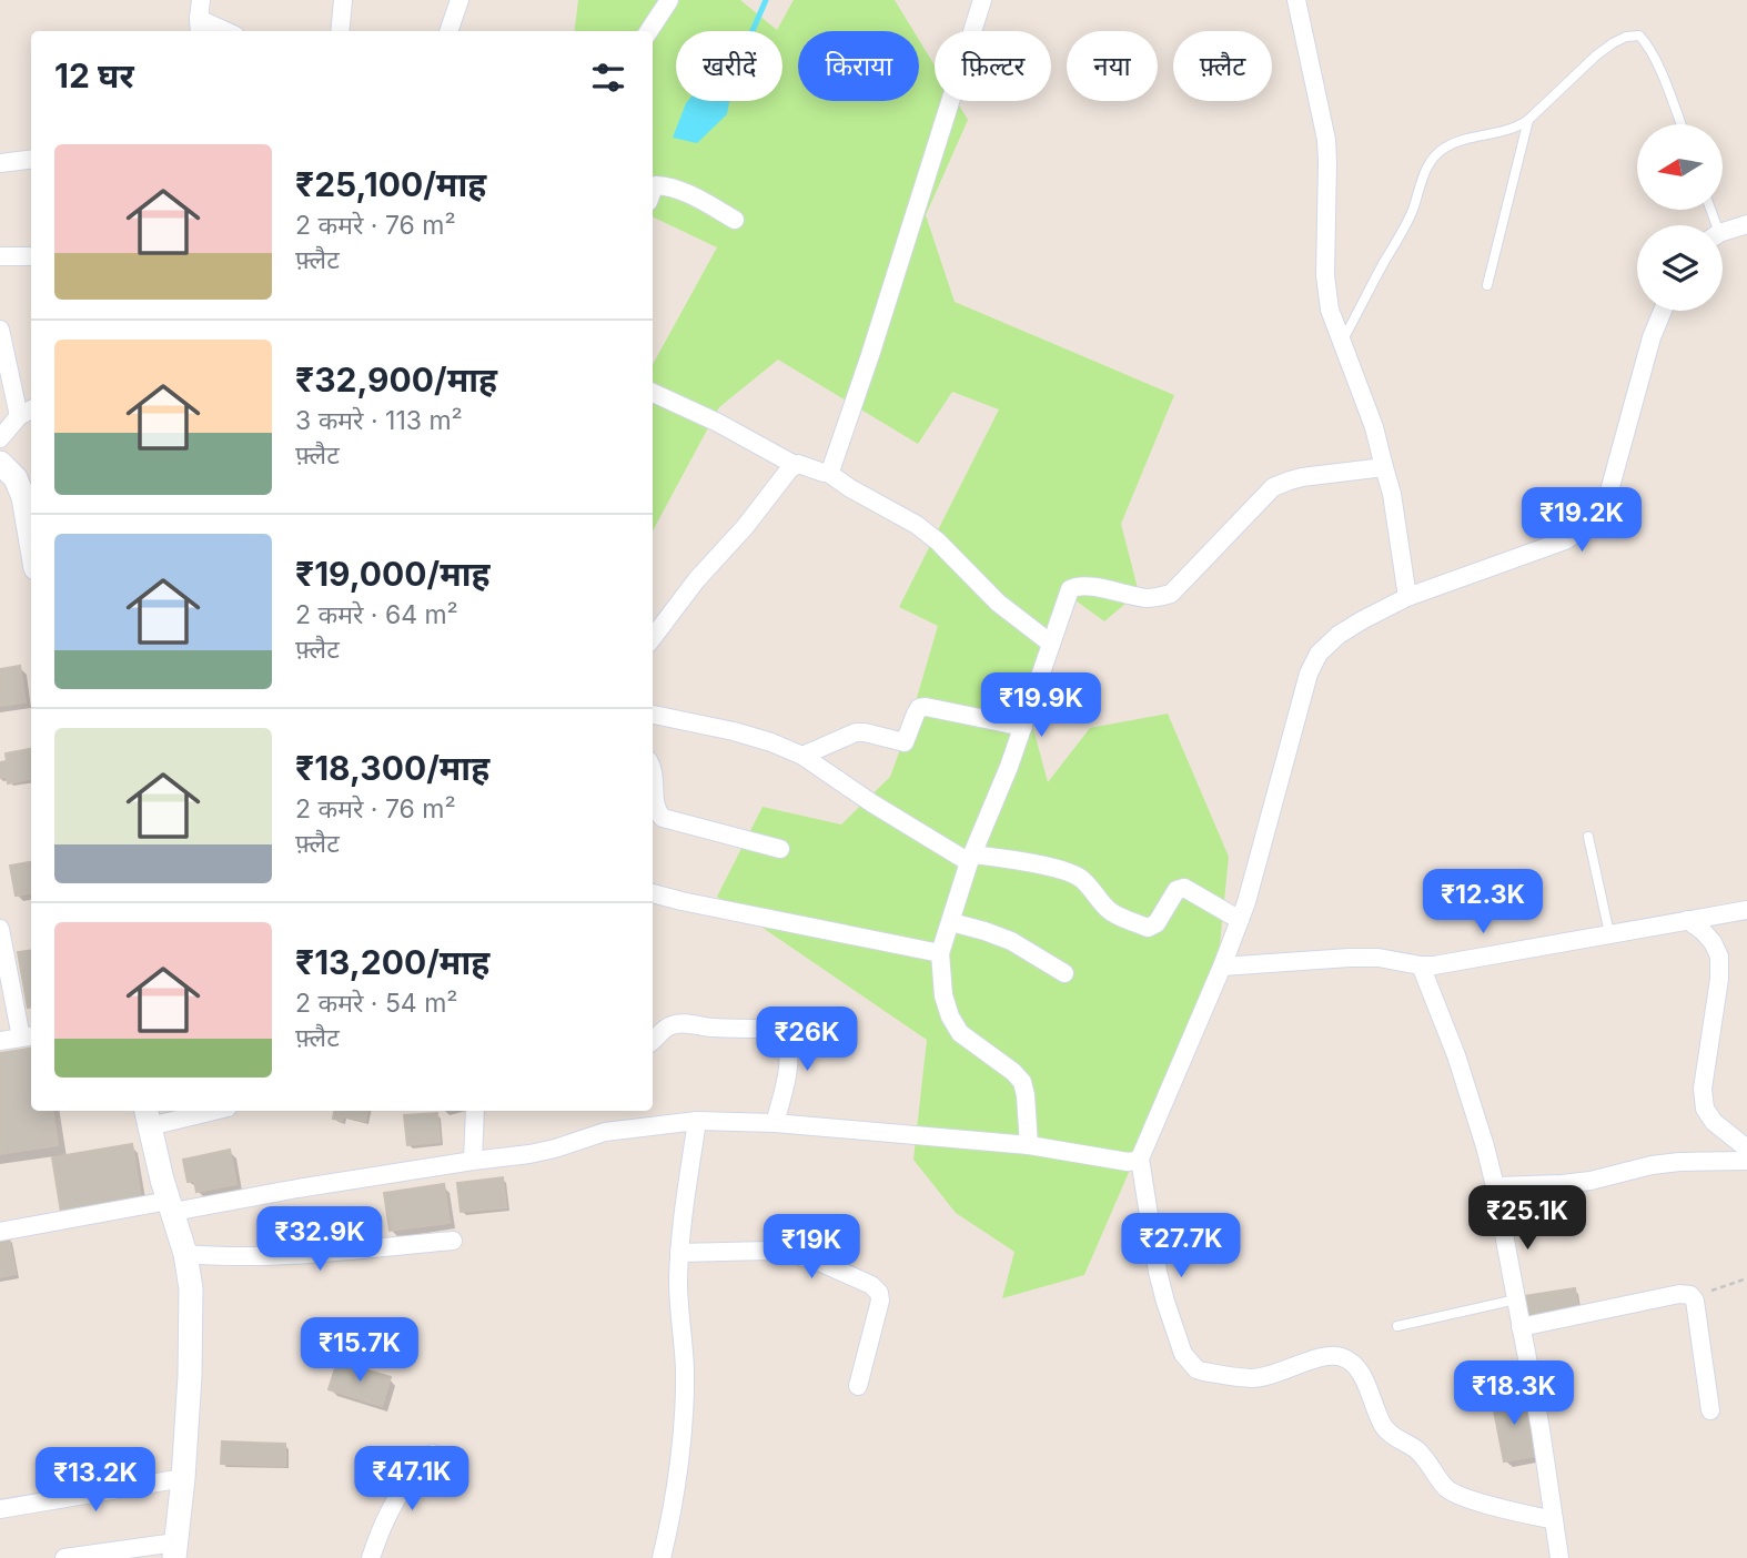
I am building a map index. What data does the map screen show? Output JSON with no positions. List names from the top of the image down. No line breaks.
{"north":"left","page":{"chip":["खरीदें","किराया","फ़िल्टर","नया","फ़्लैट"],"heading":"12 घर","list":[{"name":"₹25,100/माह","note":"2 कमरे · 76 m² · फ़्लैट"},{"name":"₹32,900/माह","note":"3 कमरे · 113 m² · फ़्लैट"},{"name":"₹19,000/माह","note":"2 कमरे · 64 m² · फ़्लैट"},{"name":"₹18,300/माह","note":"2 कमरे · 76 m² · फ़्लैट"},{"name":"₹13,200/माह","note":"2 कमरे · 54 m² · फ़्लैट"}],"price":["₹19.2K","₹19.9K","₹12.3K","₹26K","₹25.1K","₹32.9K","₹27.7K","₹19K","₹15.7K","₹18.3K","₹47.1K","₹13.2K"]}}
